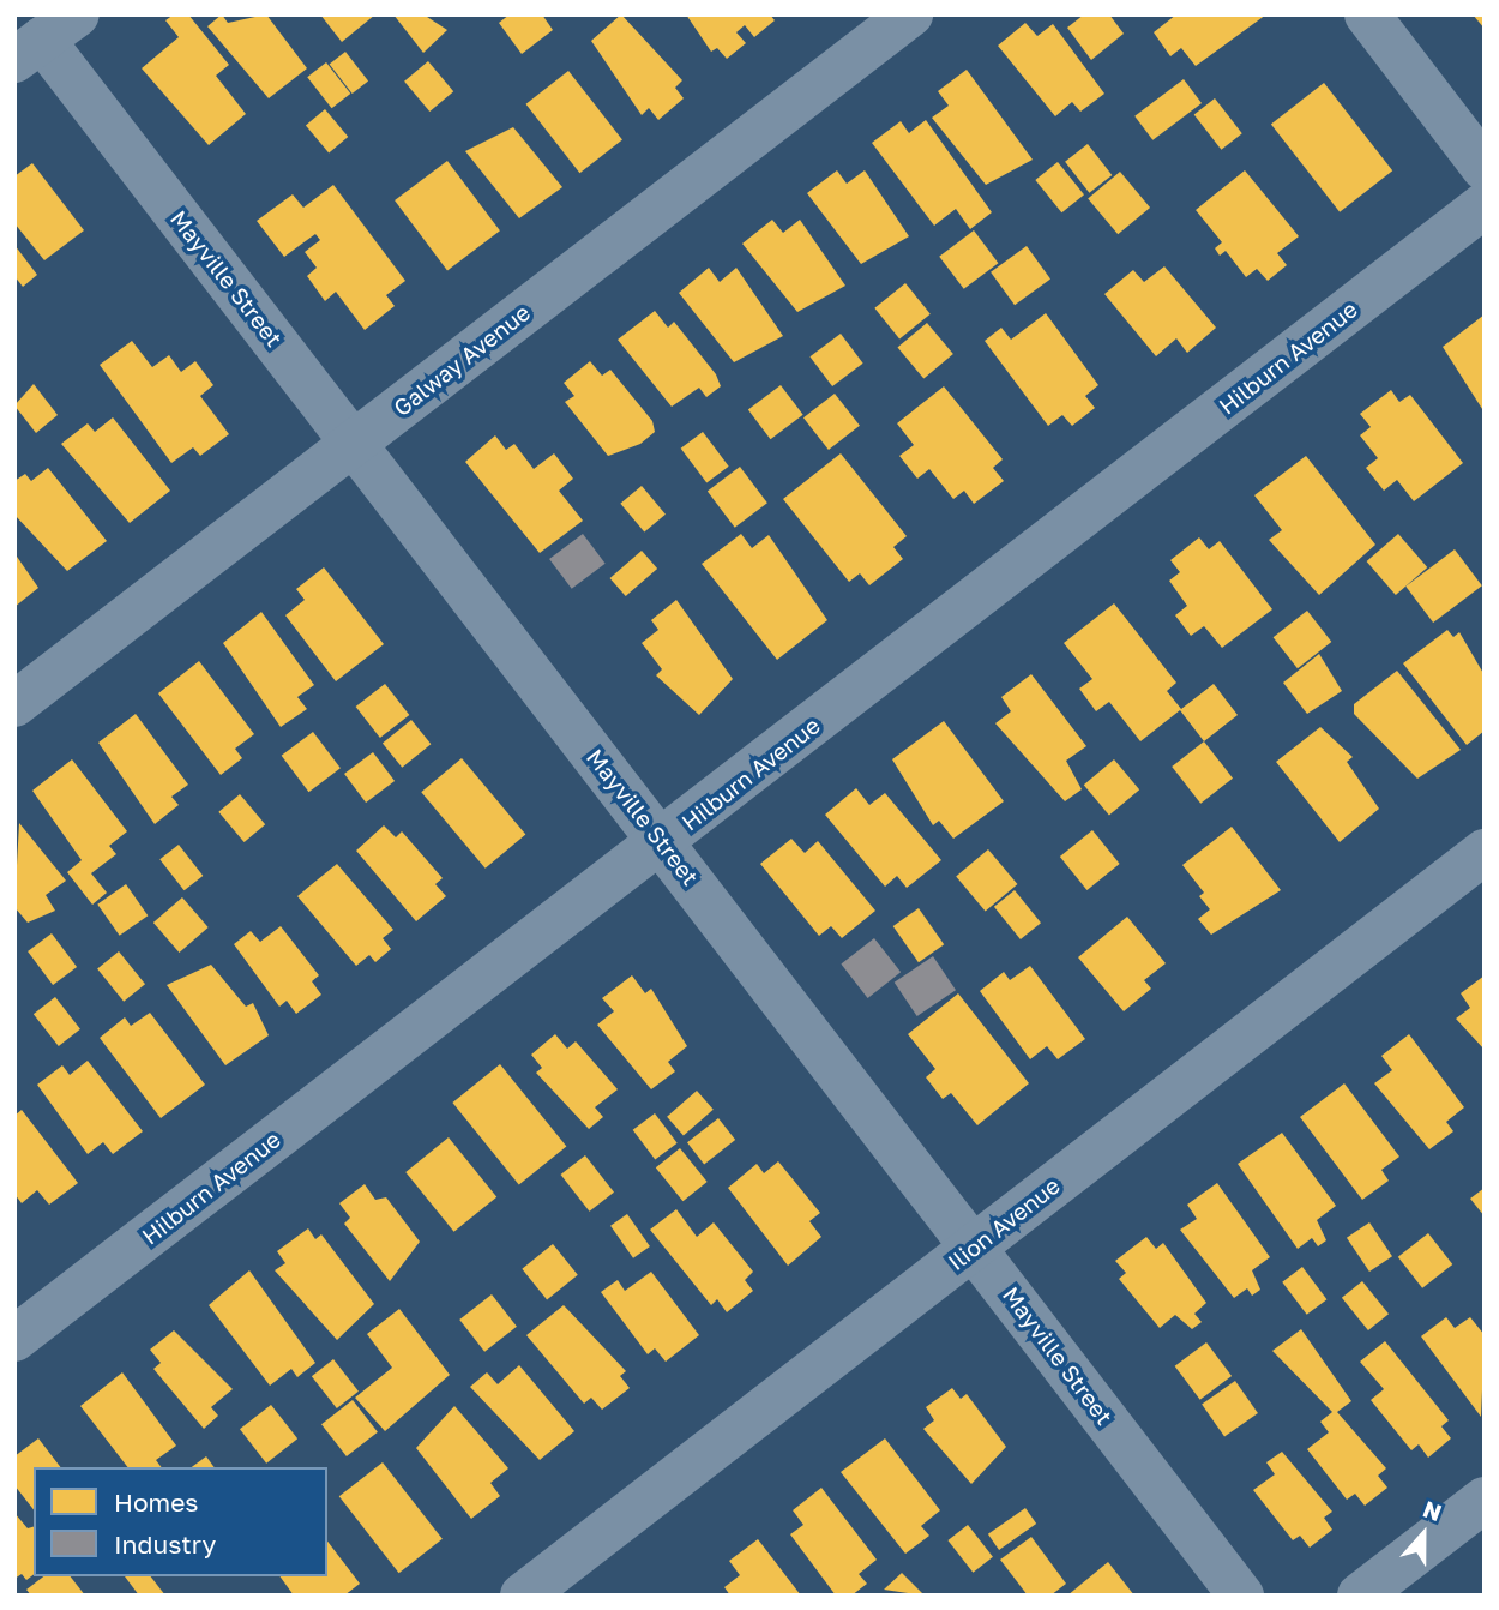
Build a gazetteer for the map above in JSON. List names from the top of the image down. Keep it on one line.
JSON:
{"streets":{"street":["Mayville Street","Hilburn Avenue","Galway Avenue","Ilion Avenue"]},"crossings":[["Mayville Street","Hilburn Avenue"],["Mayville Street","Galway Avenue"],["Mayville Street","Ilion Avenue"]],"legend":["Homes","Industry"],"north":"top"}
